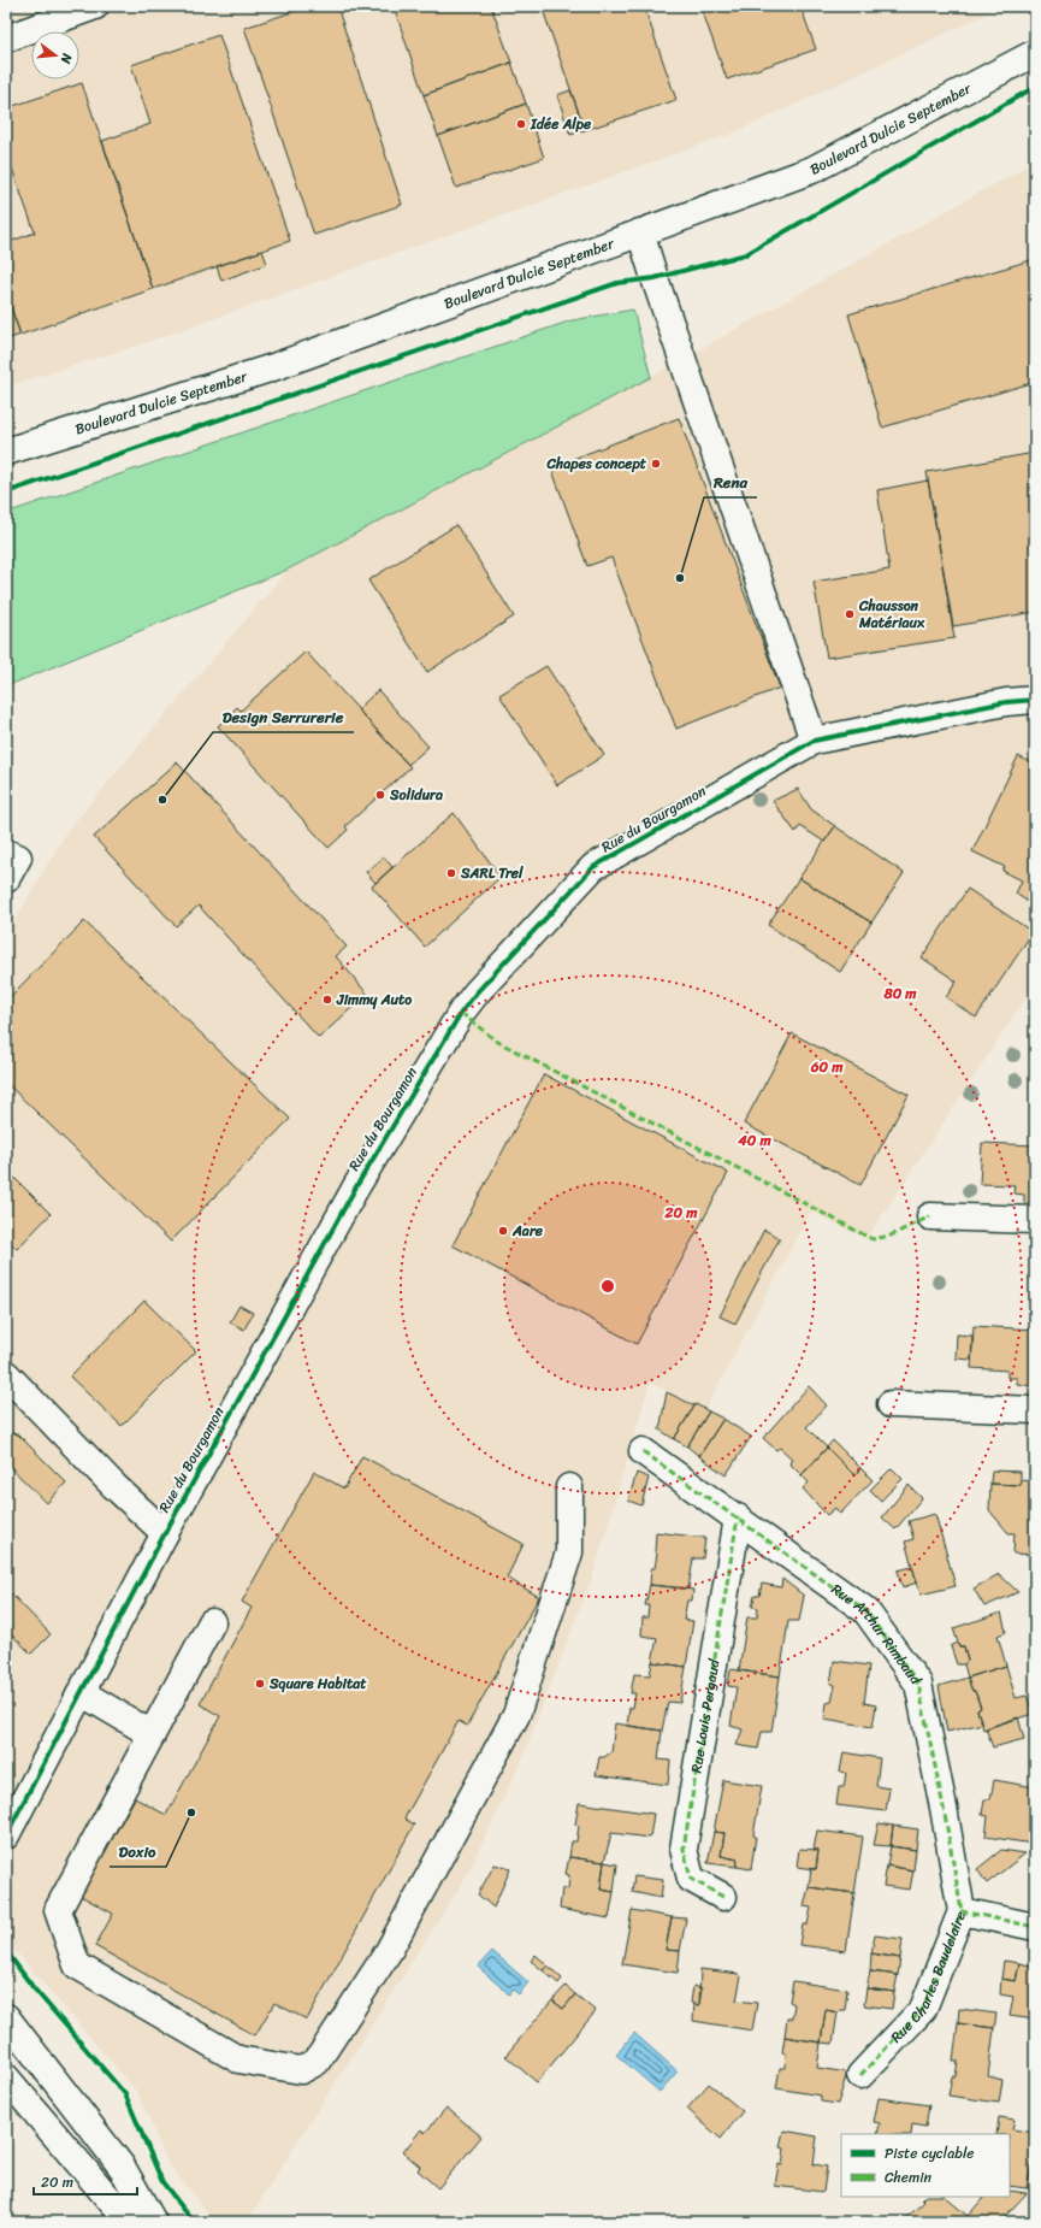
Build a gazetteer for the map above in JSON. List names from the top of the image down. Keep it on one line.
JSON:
{"streets":{"street":["Boulevard Dulcie September","Rue du Bourgamon","Rue Arthur Rimbaud","Rue Louis Pergaud","Rue Charles Baudelaire"]},"crossings":[["Rue Arthur Rimbaud","Rue Louis Pergaud"],["Rue Arthur Rimbaud","Rue Charles Baudelaire"]],"places":["Idée Alpe","Chapes concept","Rena","Chausson Matériaux","Solidura","Design Serrurerie","SARL Trel","Jimmy Auto","Aare","Square Habitat","Doxio"],"legend":["Piste cyclable","Chemin"],"scale_bar":"20 m","north":"right","rings":["80 m","60 m","40 m","20 m"]}
